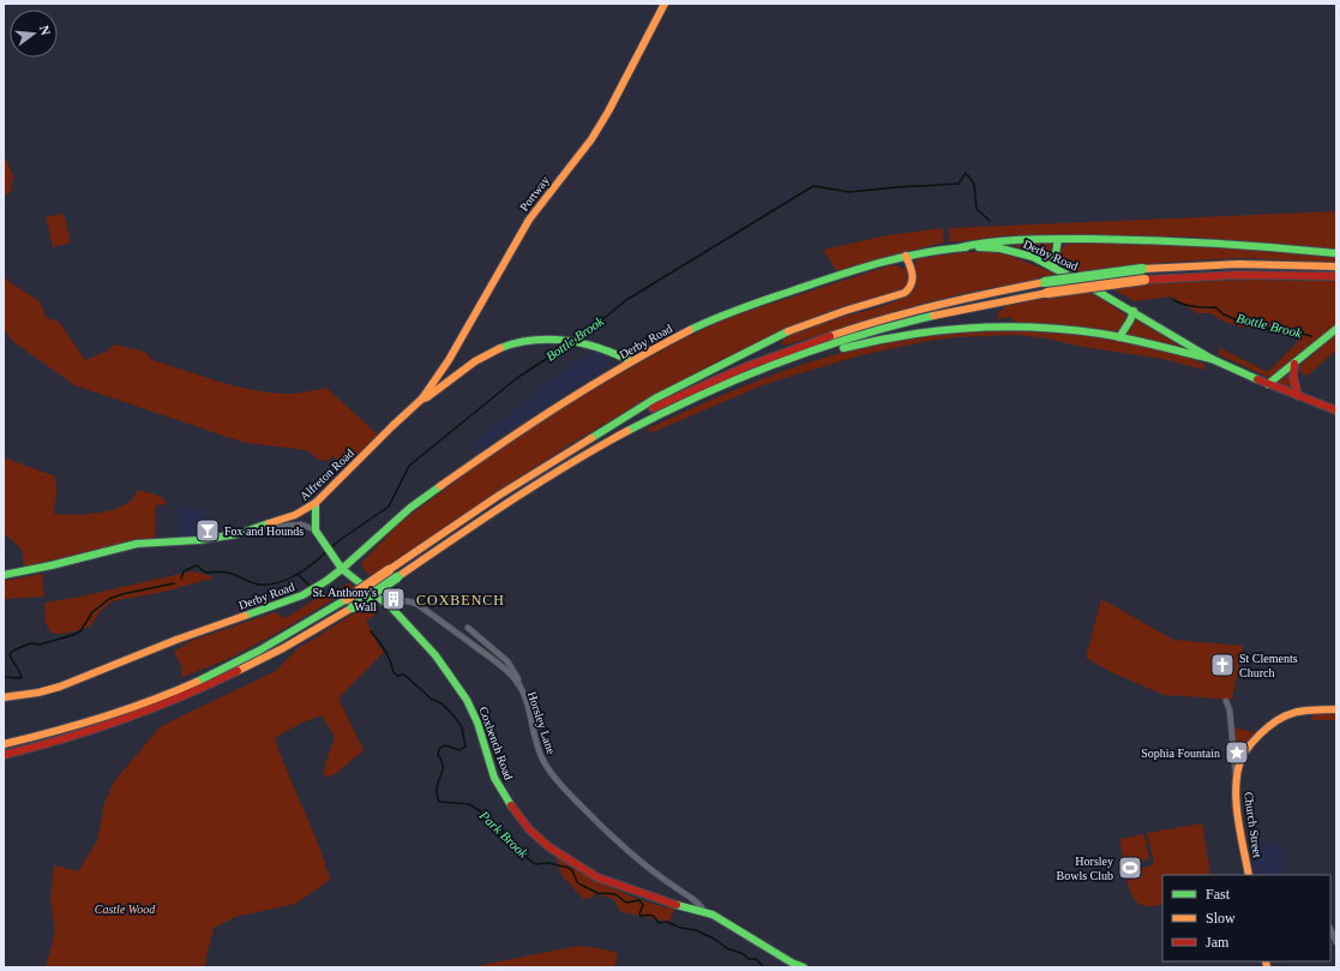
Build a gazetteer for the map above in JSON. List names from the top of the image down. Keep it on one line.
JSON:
{"streets":{"main road":["Portway","Derby Road","Alfreton Road","Coxbench Road","Church Street"],"street":["Horsley Lane"]},"crossings":[["Portway","Alfreton Road"],["Derby Road","Alfreton Road"],["Derby Road","Coxbench Road"],["Horsley Lane","Coxbench Road"]],"districts":["COXBENCH"],"water":["Bottle Brook","Park Brook"],"parks":["Castle Wood"],"places":{"bar":["Fox and Hounds"],"building":["St. Anthony's Wall"],"church":["St Clements Church"],"place":["Sophia Fountain"],"sports":["Horsley Bowls Club"]},"legend":["Fast","Slow","Jam"],"north":"right"}
